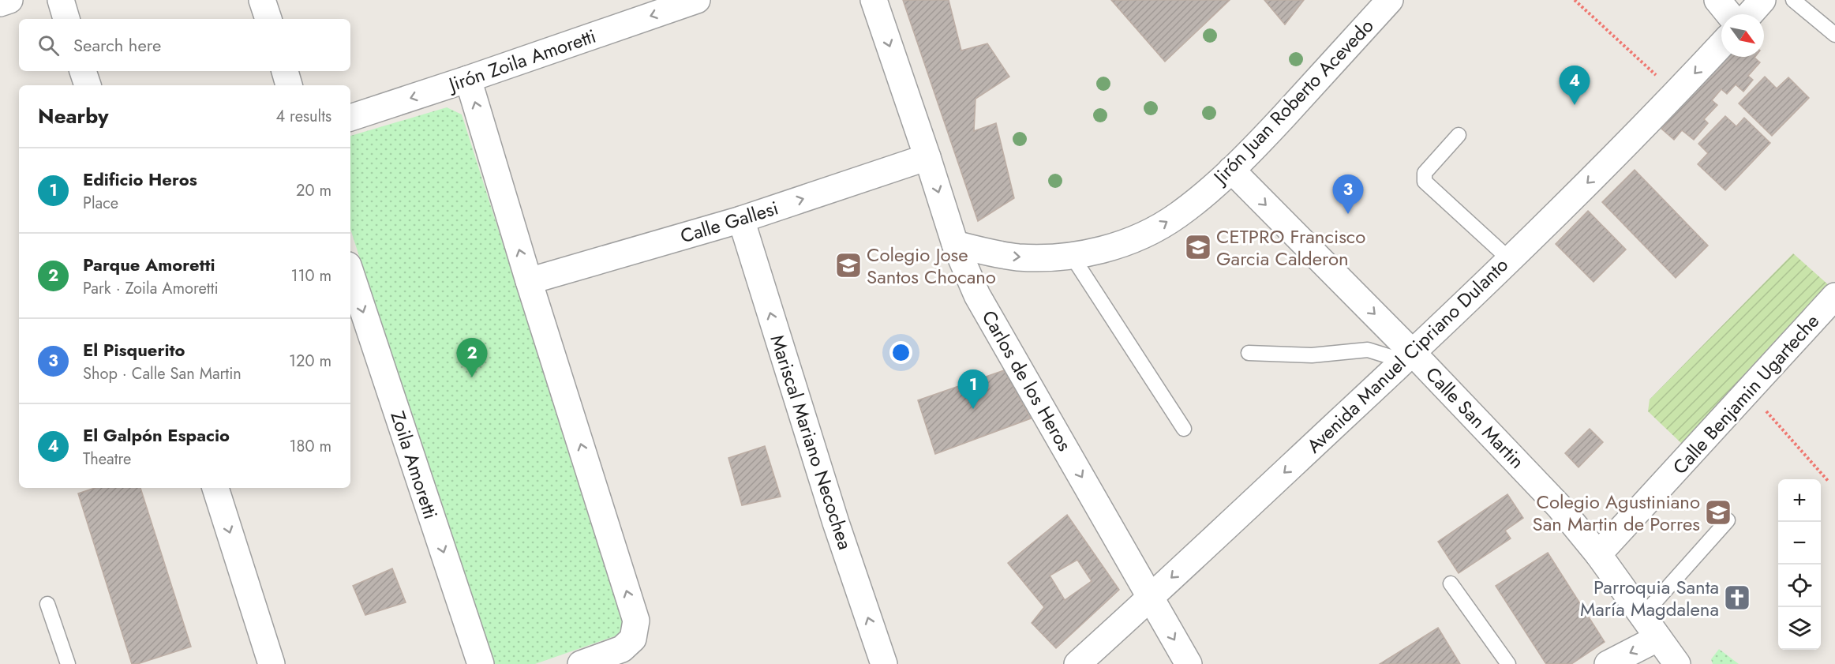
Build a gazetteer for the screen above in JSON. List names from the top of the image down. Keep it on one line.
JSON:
{"streets":{"street":["Jirón Zoila Amoretti","Jirón Juan Roberto Acevedo","Calle Gallesi","Avenida Manuel Cipriano Dulanto","Carlos de los Heros","Calle Benjamin Ugarteche","Calle San Martin","Mariscal Mariano Necochea","Zoila Amoretti"]},"crossings":[["Jirón Juan Roberto Acevedo","Carlos de los Heros"],["Jirón Juan Roberto Acevedo","Calle San Martin"],["Calle Gallesi","Carlos de los Heros"],["Calle Gallesi","Mariscal Mariano Necochea"],["Avenida Manuel Cipriano Dulanto","Carlos de los Heros"],["Avenida Manuel Cipriano Dulanto","Calle San Martin"],["Calle Benjamin Ugarteche","Calle San Martin"]],"one_way":["Jirón Zoila Amoretti","Jirón Juan Roberto Acevedo","Calle Gallesi","Avenida Manuel Cipriano Dulanto","Carlos de los Heros","Calle San Martin","Mariscal Mariano Necochea"],"places":{"school or university":["CETPRO Francisco Garcia Calderon","Colegio Jose Santos Chocano","Colegio Agustiniano San Martin de Porres"],"church":["Parroquia Santa María Magdalena"]},"north":"bottom right","page":{"search":"Search here","pins":["4","3","2","1"],"heading":["Nearby","4 results"],"list":[{"mark":"1","name":"Edificio Heros","note":"Place","value":"20 m"},{"mark":"2","name":"Parque Amoretti","note":"Park · Zoila Amoretti","value":"110 m"},{"mark":"3","name":"El Pisquerito","note":"Shop · Calle San Martin","value":"120 m"},{"mark":"4","name":"El Galpón Espacio","note":"Theatre","value":"180 m"}],"map_buttons":["+","−"]}}
